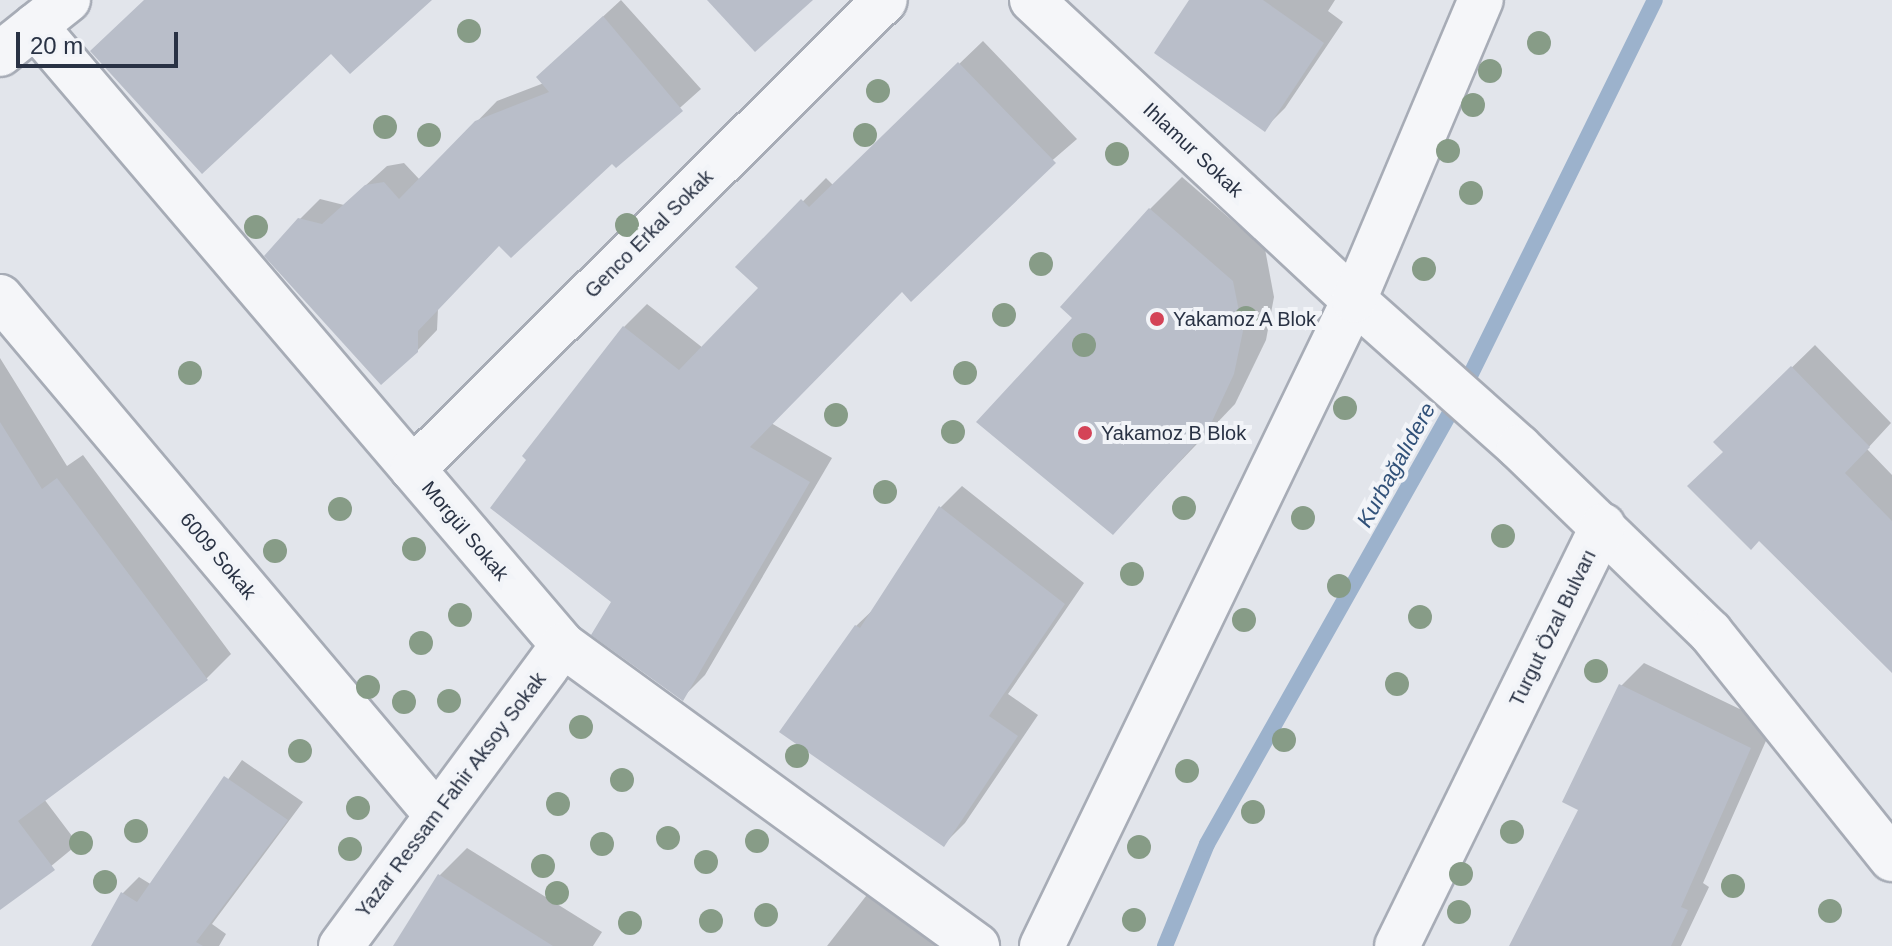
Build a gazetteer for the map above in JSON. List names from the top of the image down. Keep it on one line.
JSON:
{"streets":{"street":["Ihlamur Sokak","Genco Erkal Sokak","Morgül Sokak","6009 Sokak","Turgut Özal Bulvarı","Yazar Ressam Fahir Aksoy Sokak"]},"crossings":[["Ihlamur Sokak","Turgut Özal Bulvarı"],["Genco Erkal Sokak","Morgül Sokak"],["Morgül Sokak","Yazar Ressam Fahir Aksoy Sokak"],["6009 Sokak","Yazar Ressam Fahir Aksoy Sokak"]],"water":["Kurbağalıdere"],"places":["Yakamoz A Blok","Yakamoz B Blok"],"scale_bar":"20 m"}
